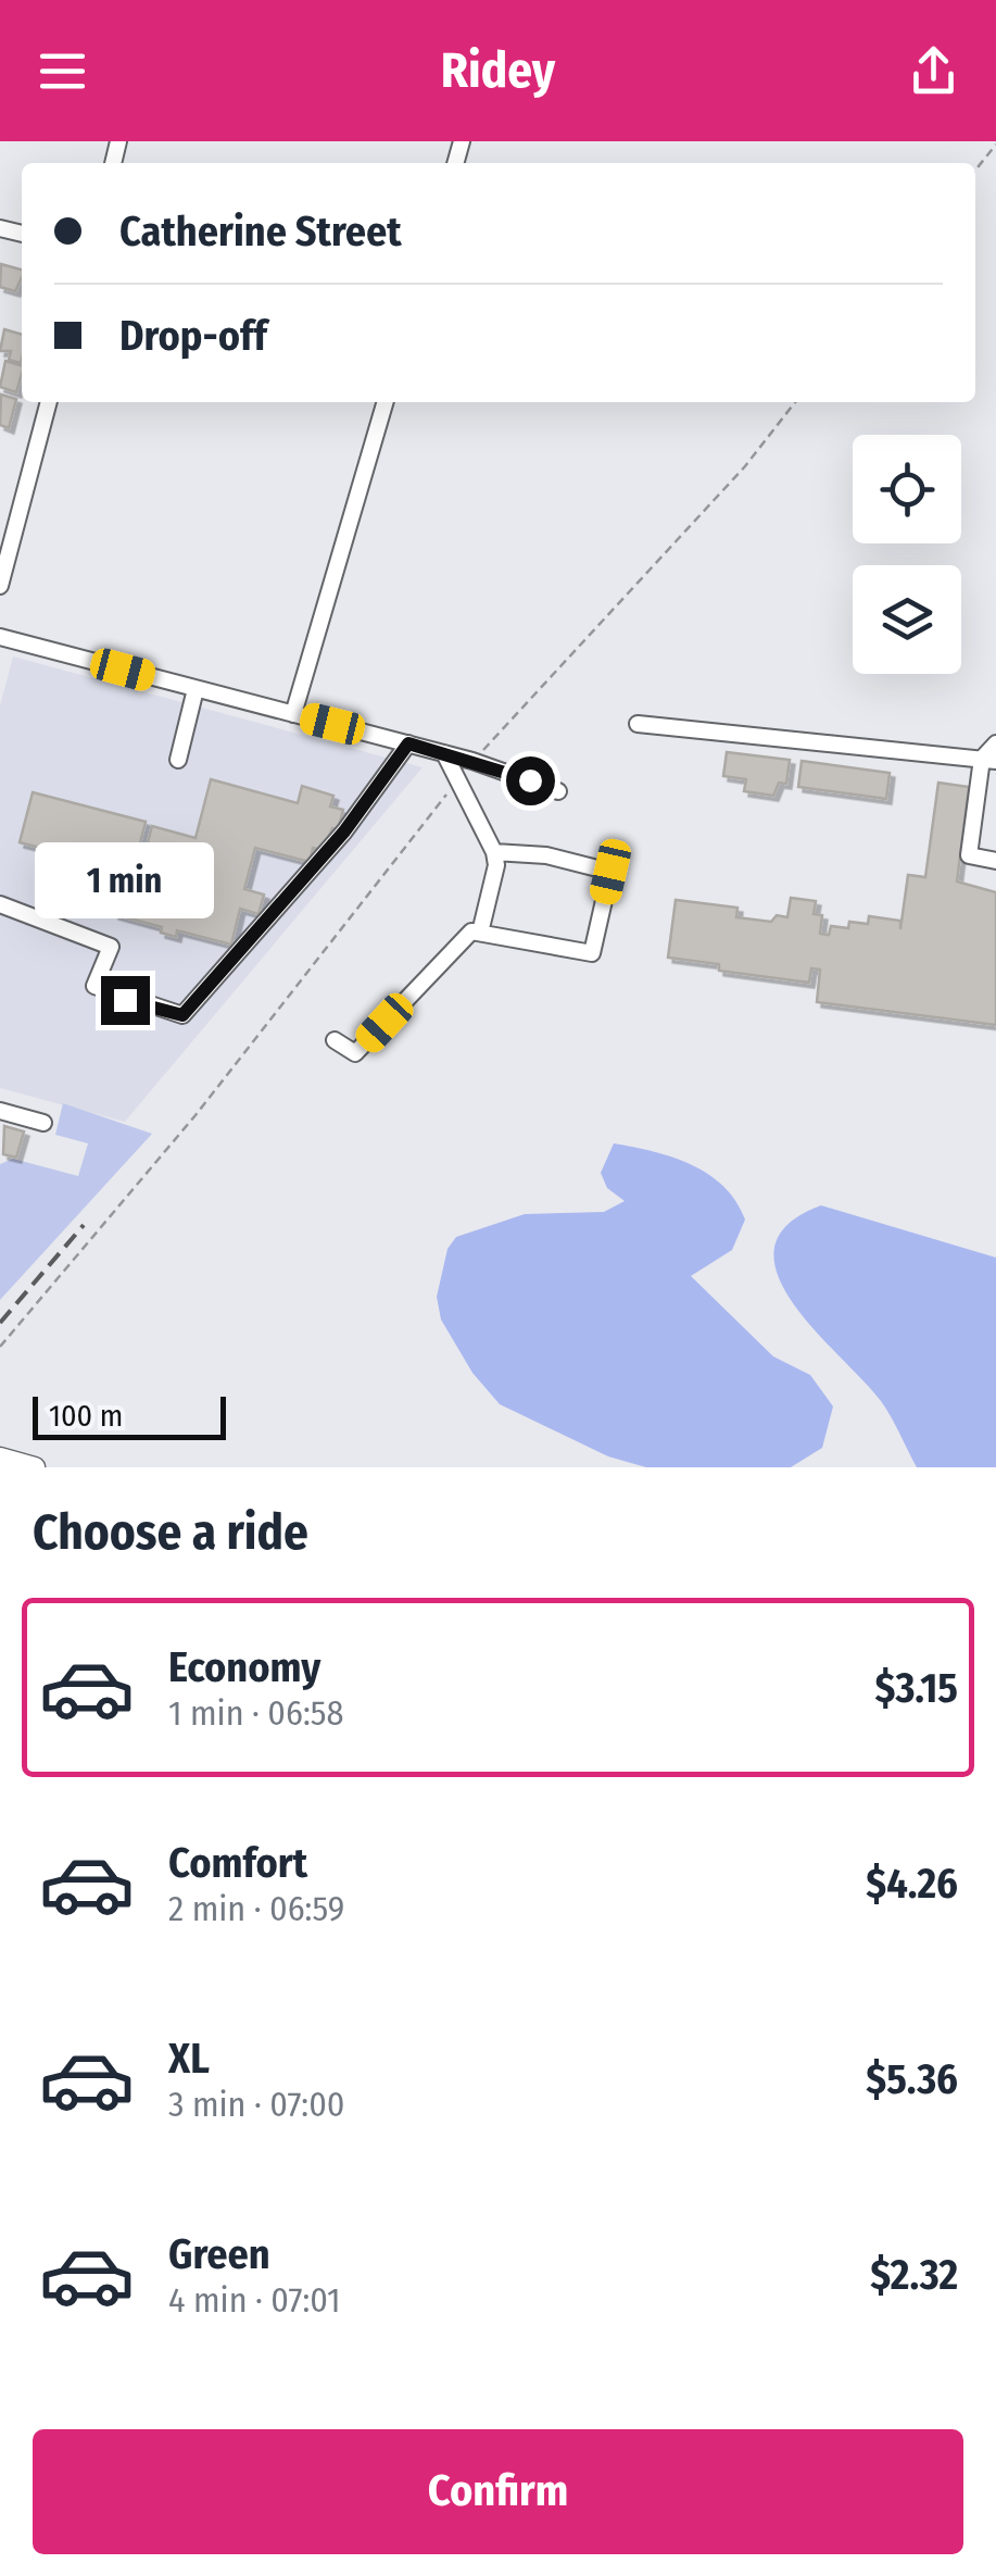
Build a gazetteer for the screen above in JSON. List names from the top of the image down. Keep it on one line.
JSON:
{"scale_bar":"100 m","page":{"header":"Ridey","banner":["Catherine Street","Drop-off"],"bubble":"1 min","scale":"100 m","heading":"Choose a ride","list":[{"name":"Economy","note":"1 min · 06:58","value":"$3.15"},{"name":"Comfort","note":"2 min · 06:59","value":"$4.26"},{"name":"XL","note":"3 min · 07:00","value":"$5.36"},{"name":"Green","note":"4 min · 07:01","value":"$2.32"}],"buttons":"Confirm"}}
